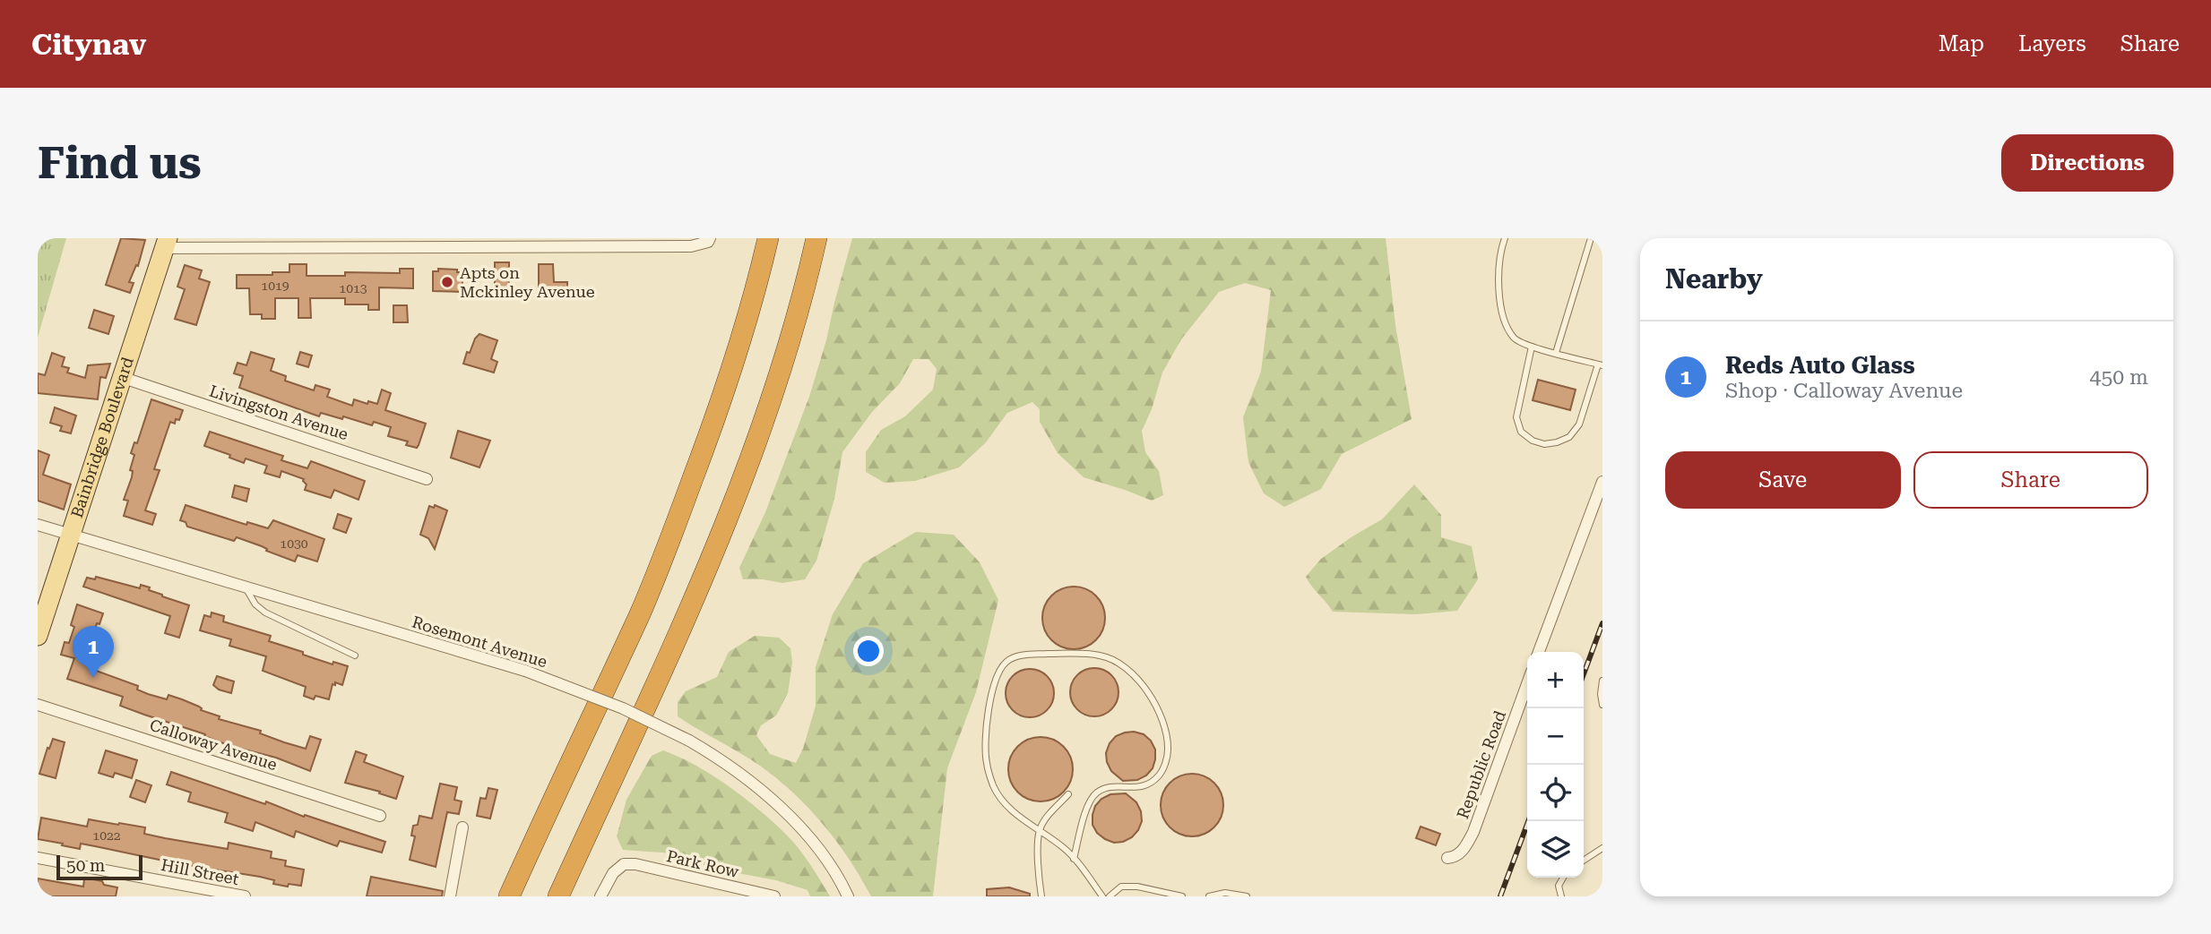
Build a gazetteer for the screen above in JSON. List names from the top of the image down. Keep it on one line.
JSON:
{"streets":{"main road":["Bainbridge Boulevard"],"street":["Livingston Avenue","Rosemont Avenue","Calloway Avenue","Republic Road","Park Row","Hill Street"]},"crossings":[["Livingston Avenue","Bainbridge Boulevard"],["Bainbridge Boulevard","Rosemont Avenue"]],"places":["Apts on Mckinley Avenue"],"house_numbers":["1019","1013","1030","1022"],"scale_bar":"50 m","page":{"header":"Citynav","nav":["Map","Layers","Share"],"buttons":["Directions",["Save","Share"]],"title":"Find us","heading":"Nearby","list":[{"mark":"1","name":"Reds Auto Glass","note":"Shop · Calloway Avenue","value":"450 m"}],"pins":"1","map_buttons":["+","−"],"scale":"50 m"}}
